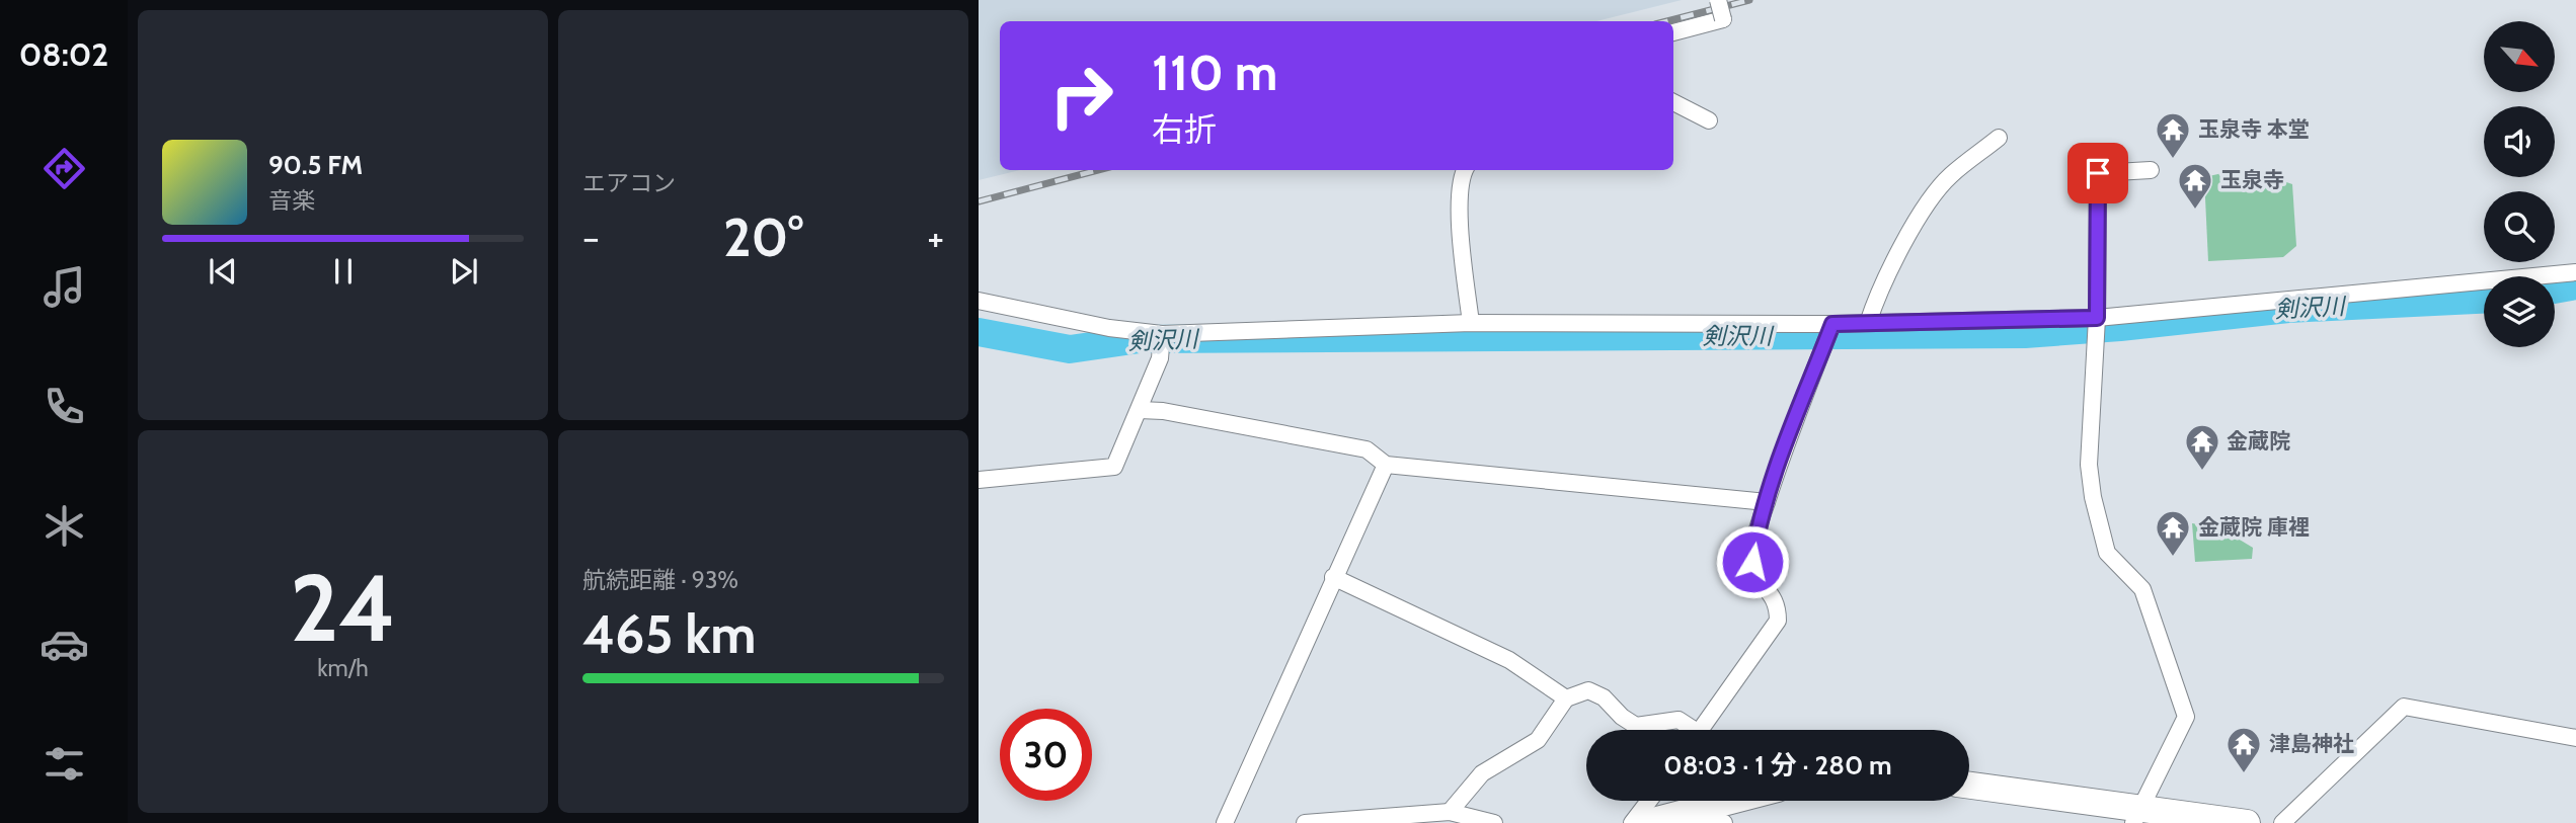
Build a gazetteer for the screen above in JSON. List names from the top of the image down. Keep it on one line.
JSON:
{"water":["剣沢川"],"places":{"temple":["玉泉寺 本堂","玉泉寺","金蔵院","金蔵院 庫裡","津島神社"]},"north":"bottom right","page":{"tabs":"08:02","tile":["エアコン",["24","km/h"],["航続距離 · 93%","465 km"]],"turn":["110 m","右折"],"song":["90.5 FM","音楽"],"heat":["−","20°","+"],"limit":"30","trip":"08:03 · 1 分 · 280 m"}}
